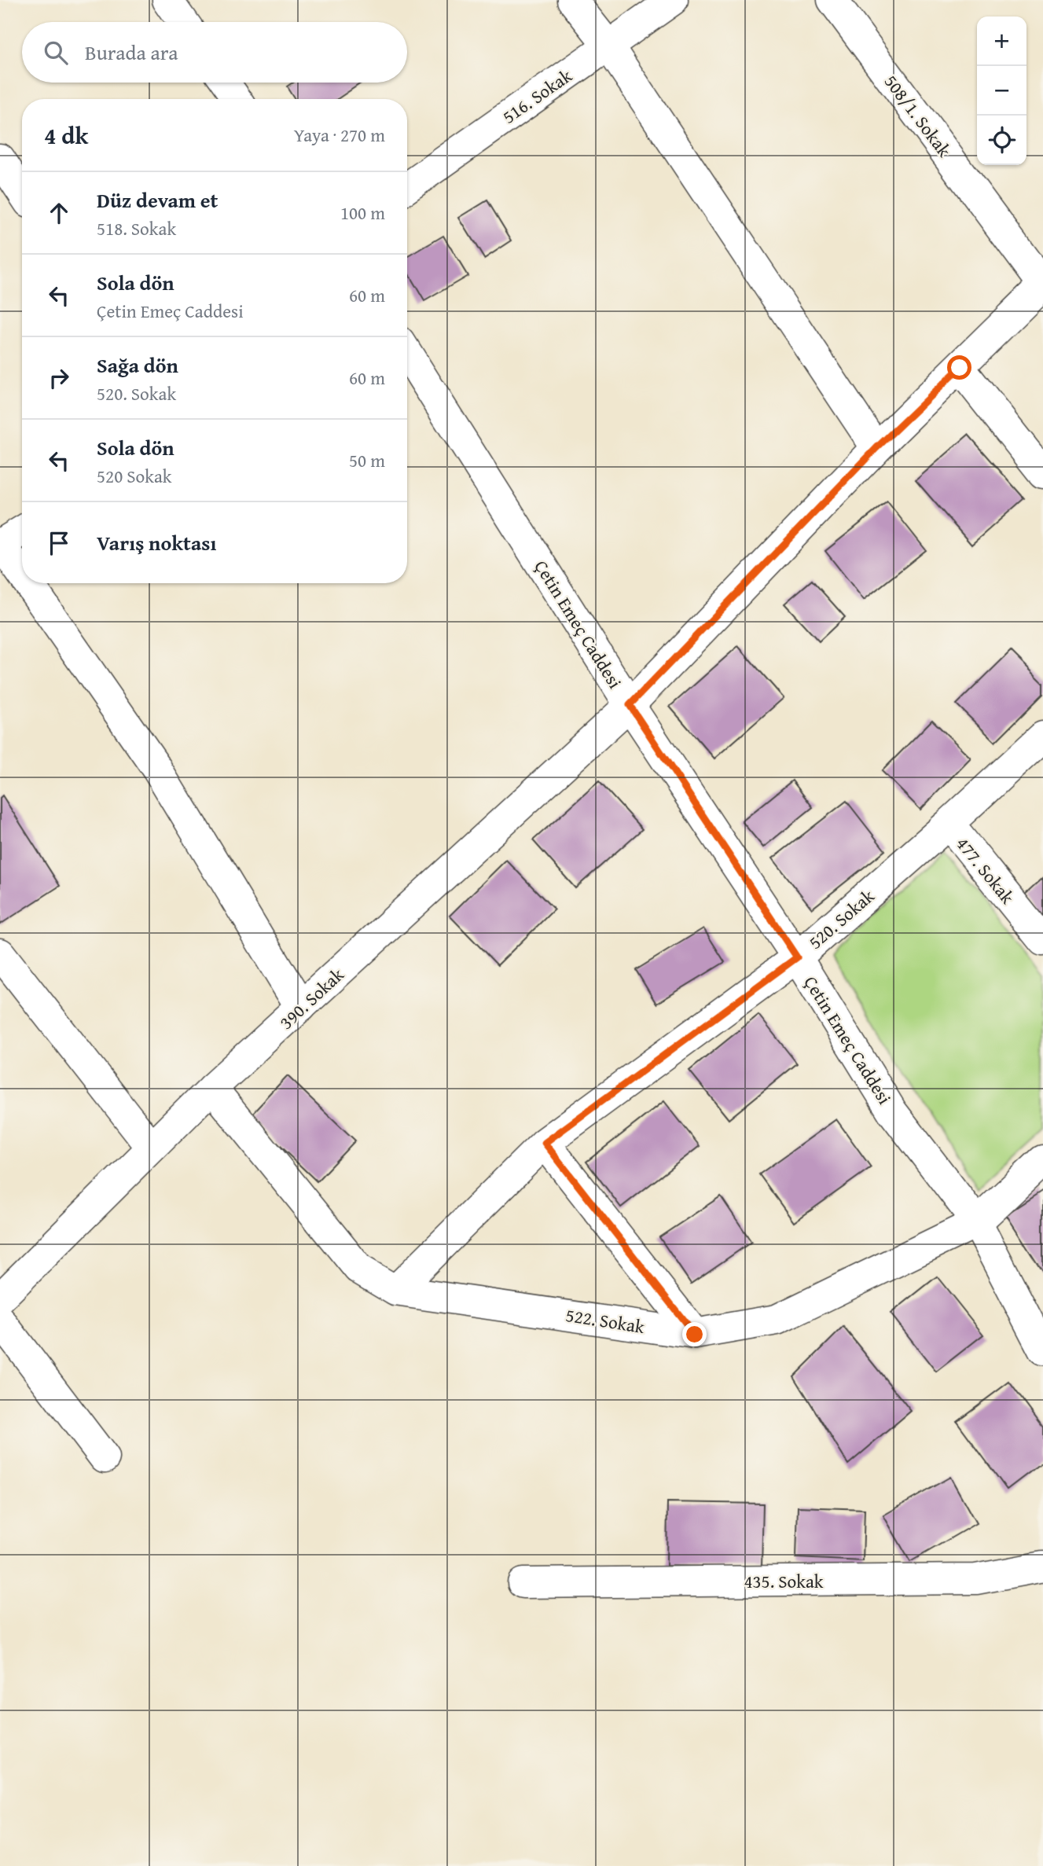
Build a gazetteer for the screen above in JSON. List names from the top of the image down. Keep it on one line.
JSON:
{"streets":{"street":["516. Sokak","508/1. Sokak","Çetin Emeç Caddesi","477. Sokak","520. Sokak","390. Sokak","522. Sokak","435. Sokak"]},"crossings":[["508/1. Sokak","390. Sokak"],["Çetin Emeç Caddesi","520. Sokak"],["Çetin Emeç Caddesi","390. Sokak"],["Çetin Emeç Caddesi","522. Sokak"],["477. Sokak","520. Sokak"],["520. Sokak","522. Sokak"],["390. Sokak","522. Sokak"]],"page":{"map_buttons":["+","−"],"search":"Burada ara","heading":["4 dk","Yaya · 270 m"],"list":[["Düz devam et","518. Sokak","100 m"],["Sola dön","Çetin Emeç Caddesi","60 m"],["Sağa dön","520. Sokak","60 m"],["Sola dön","520 Sokak","50 m"],"Varış noktası"]}}
